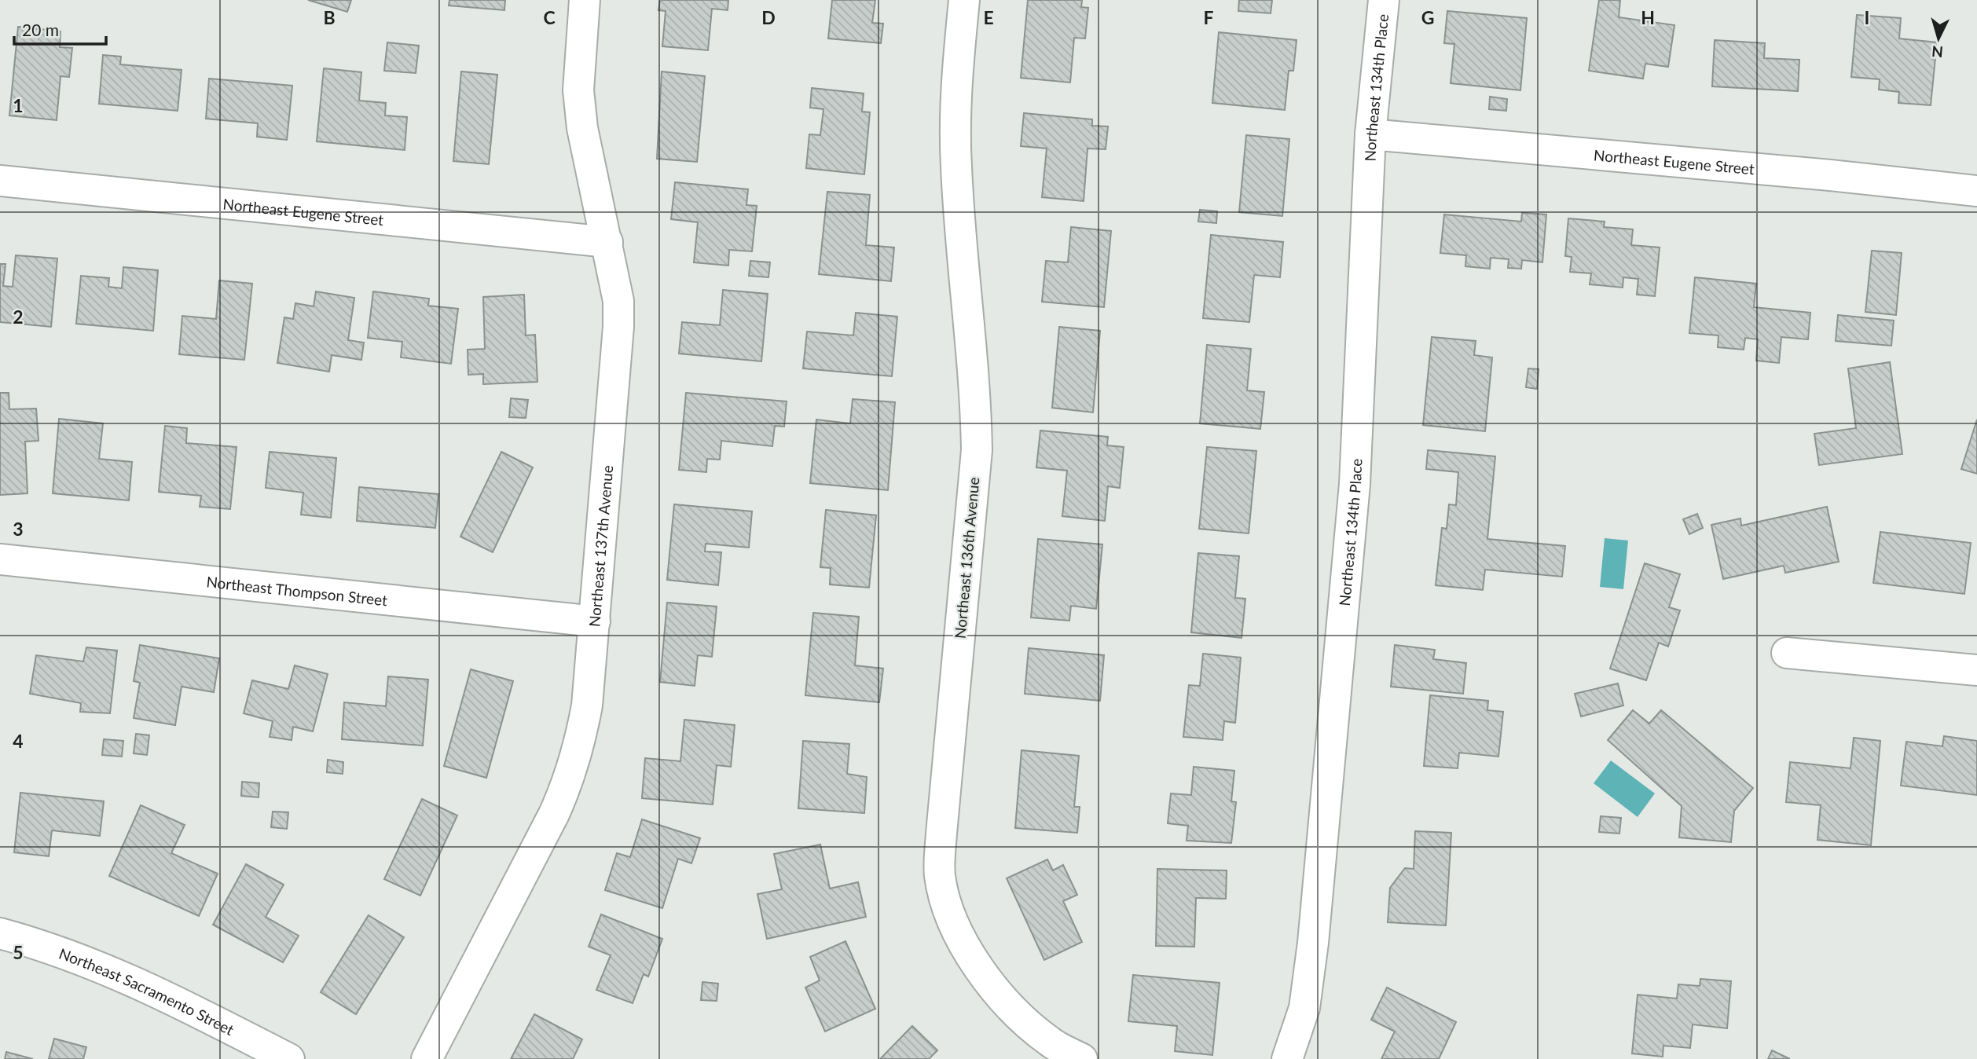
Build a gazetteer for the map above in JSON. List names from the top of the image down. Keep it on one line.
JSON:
{"streets":{"street":["Northeast 134th Place","Northeast Eugene Street","Northeast 137th Avenue","Northeast 136th Avenue","Northeast Thompson Street","Northeast Sacramento Street"]},"crossings":[["Northeast 134th Place","Northeast Eugene Street"],["Northeast Eugene Street","Northeast 137th Avenue"],["Northeast 137th Avenue","Northeast Thompson Street"]],"scale_bar":"20 m","north":"bottom","grid":{"columns":["B","C","D","E","F","G","H","I"],"rows":["1","2","3","4","5"]}}
